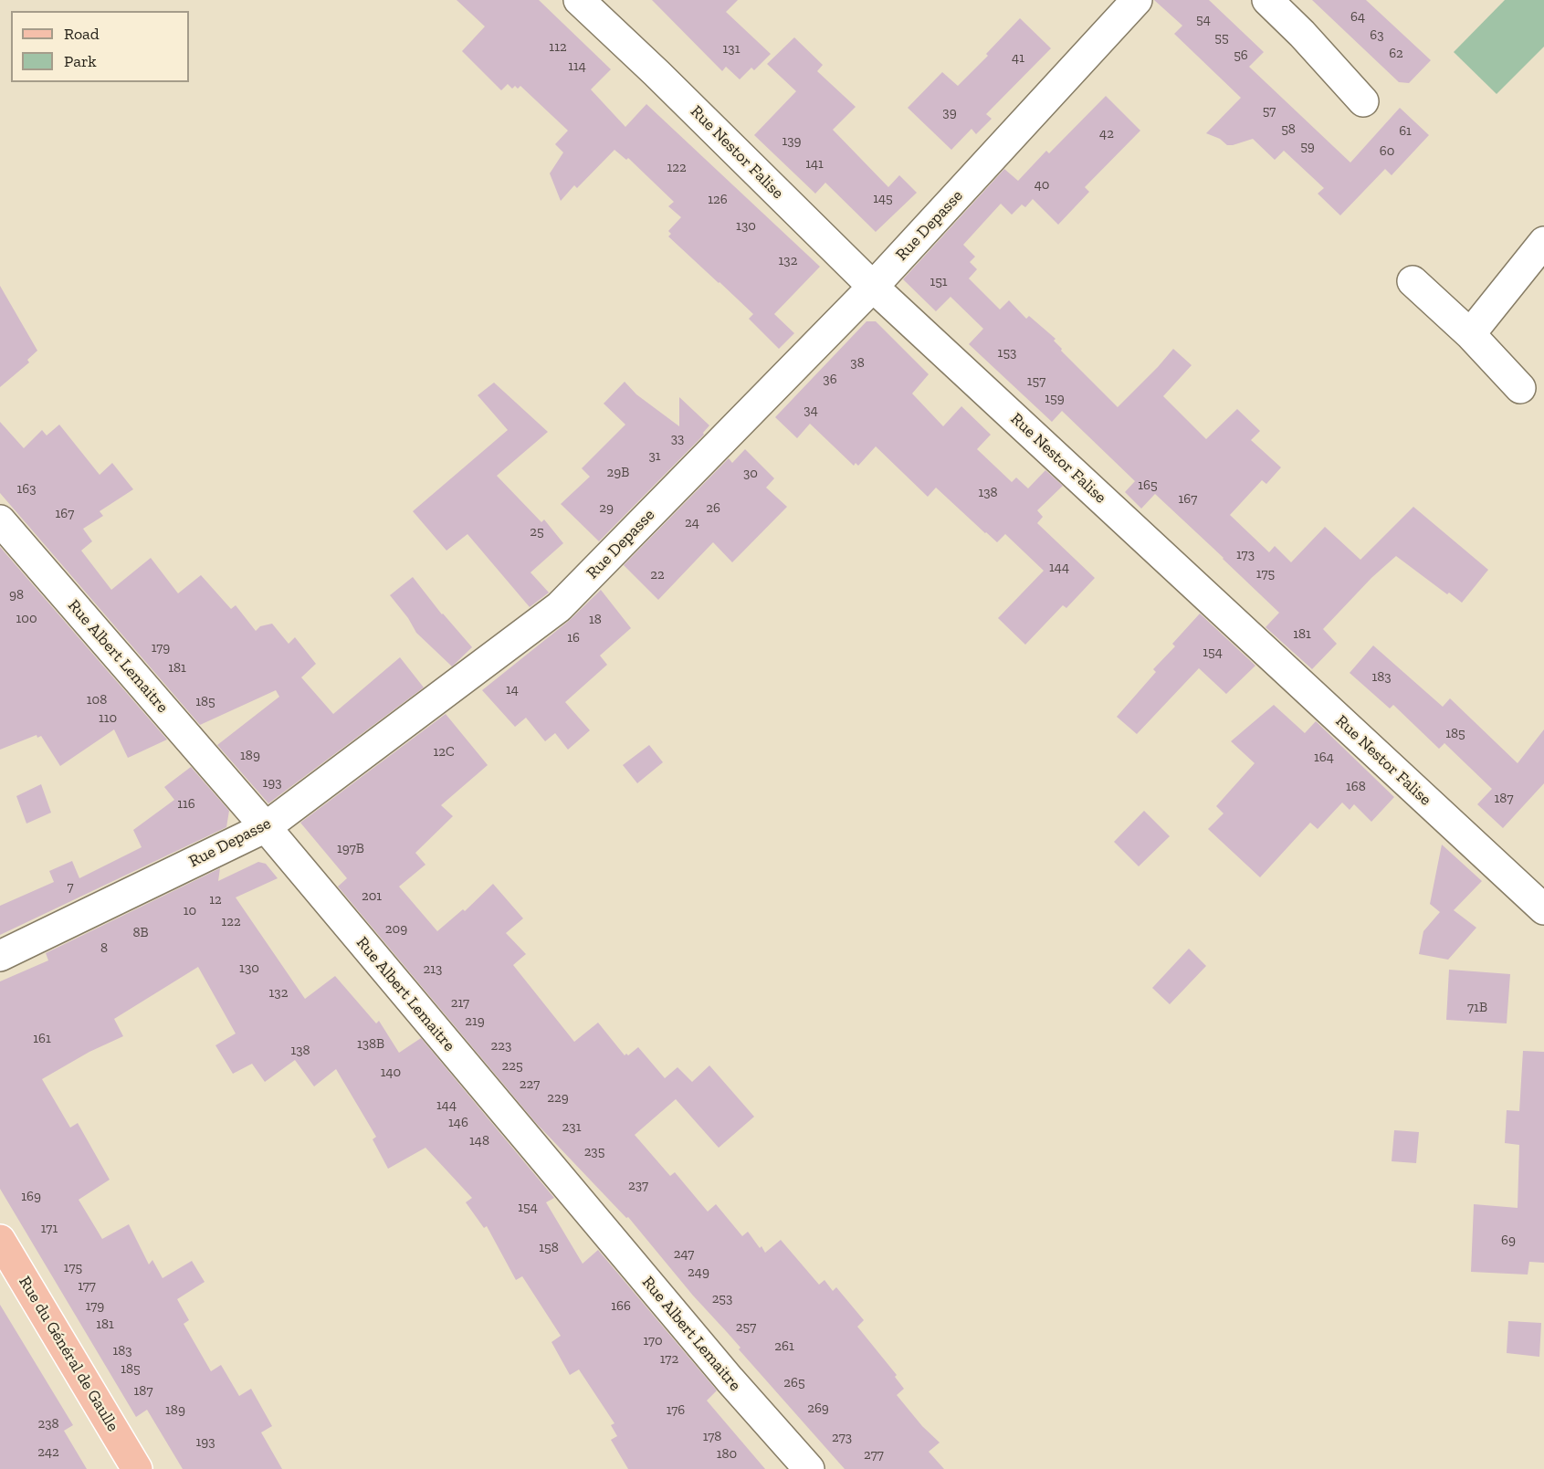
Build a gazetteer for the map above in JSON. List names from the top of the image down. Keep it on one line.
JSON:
{"streets":{"main road":["Rue du Général de Gaulle"],"street":["Rue Nestor Falise","Rue Depasse","Rue Albert Lemaitre"]},"crossings":[["Rue Nestor Falise","Rue Depasse"],["Rue Depasse","Rue Albert Lemaitre"]],"house_numbers":["64","54","63","55","112","131","62","56","41","114","57","39","58","61","42","139","59","60","141","122","40","145","126","130","132","151","153","38","36","157","159","34","33","31","29B","30","165","163","138","167","29","26","167","24","25","173","144","175","22","98","100","18","181","16","179","154","181","183","14","108","185","110","185","12C","189","164","193","168","187","116","197B","7","201","12","10","122","209","8B","8","130","213","132","217","71B","219","161","138B","223","138","225","140","227","229","144","146","231","148","235","237","169","154","171","69","158","247","175","249","177","253","179","166","181","257","170","261","183","172","185","265","187","269","189","176","238","178","273","193","242","180","277"],"legend":["Road","Park"]}
